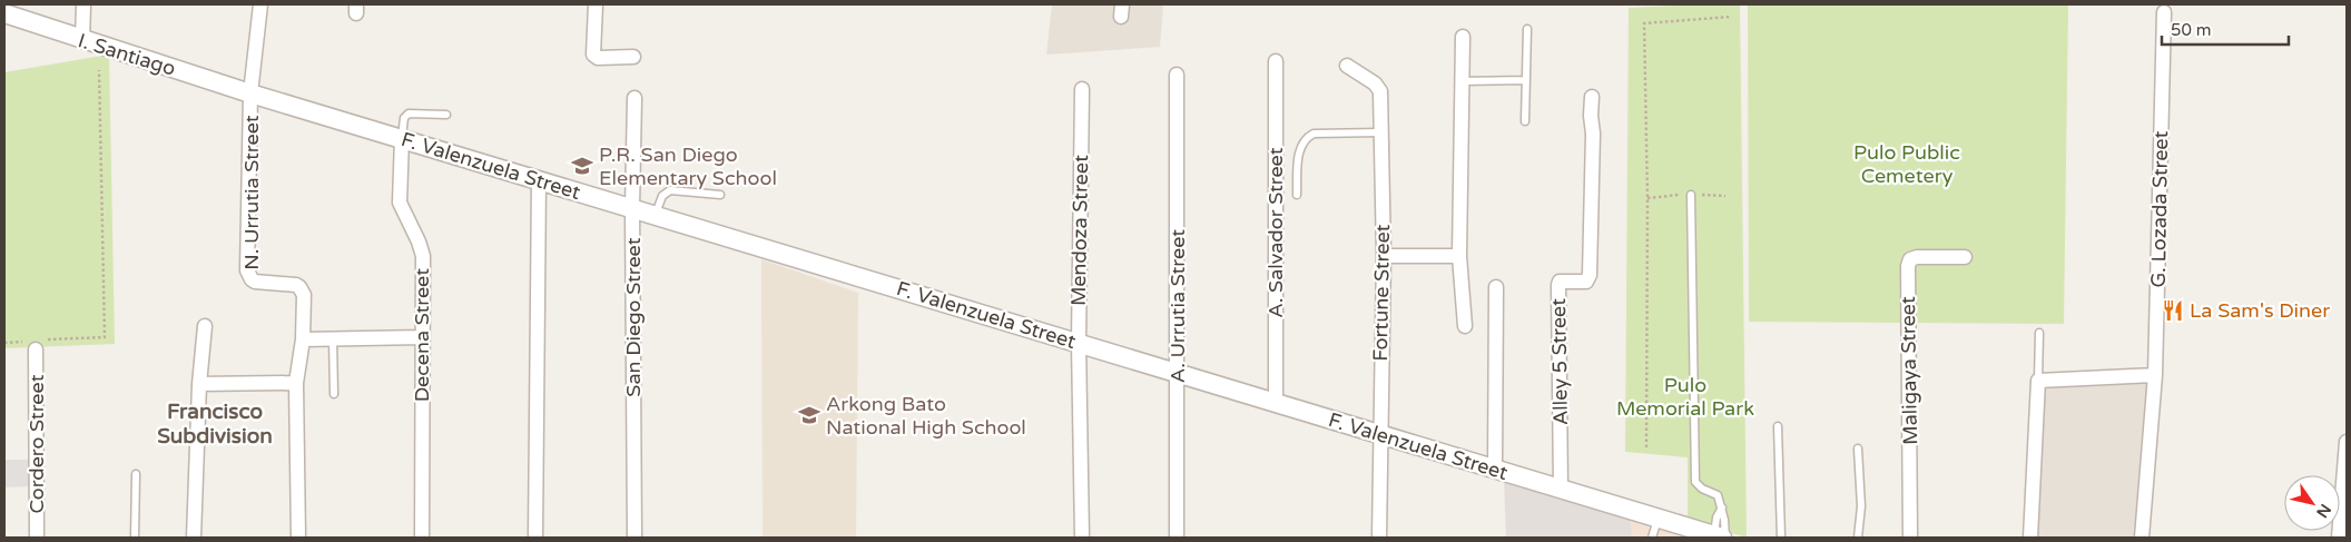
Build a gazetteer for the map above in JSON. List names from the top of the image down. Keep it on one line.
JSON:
{"streets":{"street":["I. Santiago","F. Valenzuela Street","N. Urrutia Street","G. Lozada Street","Mendoza Street","A. Salvador Street","Fortune Street","A. Urrutia Street","San Diego Street","Decena Street","Alley 5 Street","Maligaya Street","Cordero Street"]},"crossings":[["I. Santiago","F. Valenzuela Street"],["I. Santiago","N. Urrutia Street"],["F. Valenzuela Street","N. Urrutia Street"],["F. Valenzuela Street","Mendoza Street"],["F. Valenzuela Street","A. Salvador Street"],["F. Valenzuela Street","Fortune Street"],["F. Valenzuela Street","A. Urrutia Street"],["F. Valenzuela Street","San Diego Street"],["F. Valenzuela Street","Decena Street"],["F. Valenzuela Street","Alley 5 Street"]],"districts":["Francisco Subdivision"],"parks":["Pulo Public Cemetery","Pulo Memorial Park"],"places":{"school or university":["P.R. San Diego Elementary School","Arkong Bato National High School"],"restaurant":["La Sam's Diner"]},"scale_bar":"50 m","north":"bottom right"}
